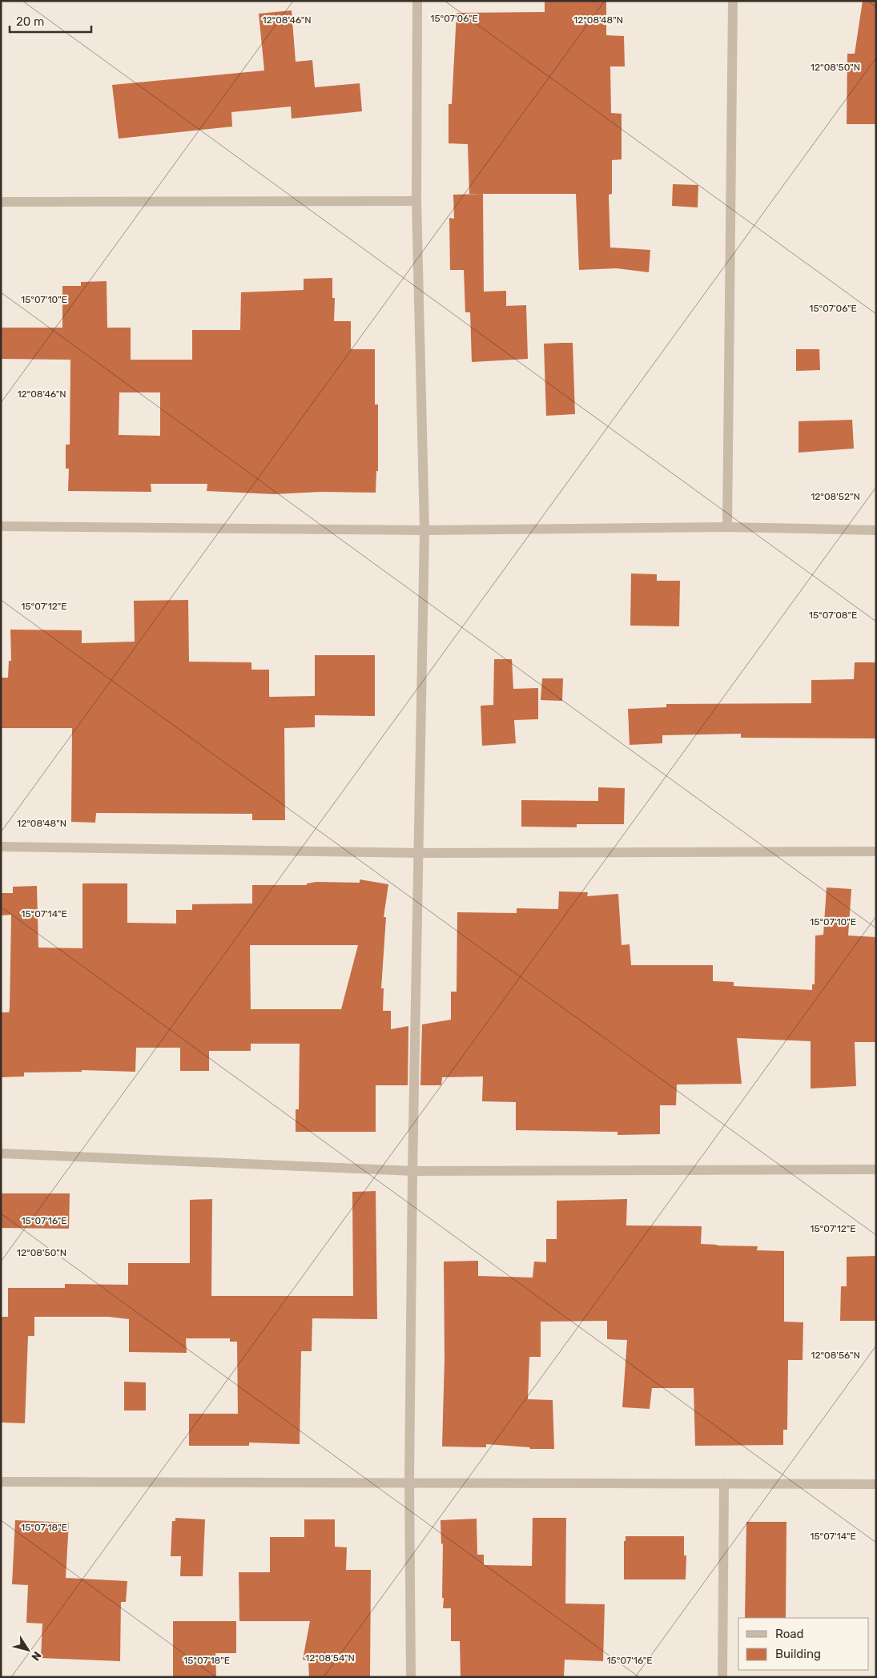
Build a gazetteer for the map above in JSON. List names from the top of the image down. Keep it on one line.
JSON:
{"legend":["Road","Building"],"scale_bar":"20 m","north":"bottom right","coordinates":["15°07'06\"E","12°08'46\"N","12°08'48\"N","12°08'50\"N","15°07'10\"E","12°08'52\"N","15°07'12\"E","15°07'08\"E","15°07'14\"E","15°07'16\"E","12°08'56\"N","15°07'18\"E","12°08'54\"N"]}
